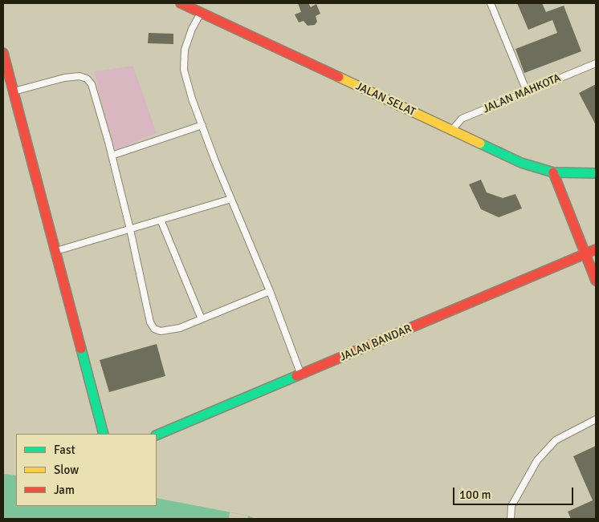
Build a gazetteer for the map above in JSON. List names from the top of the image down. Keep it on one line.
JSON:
{"streets":{"street":["JALAN MAHKOTA","JALAN SELAT","JALAN BANDAR"]},"crossings":[["JALAN MAHKOTA","JALAN SELAT"]],"legend":["Fast","Slow","Jam"],"scale_bar":"100 m"}
